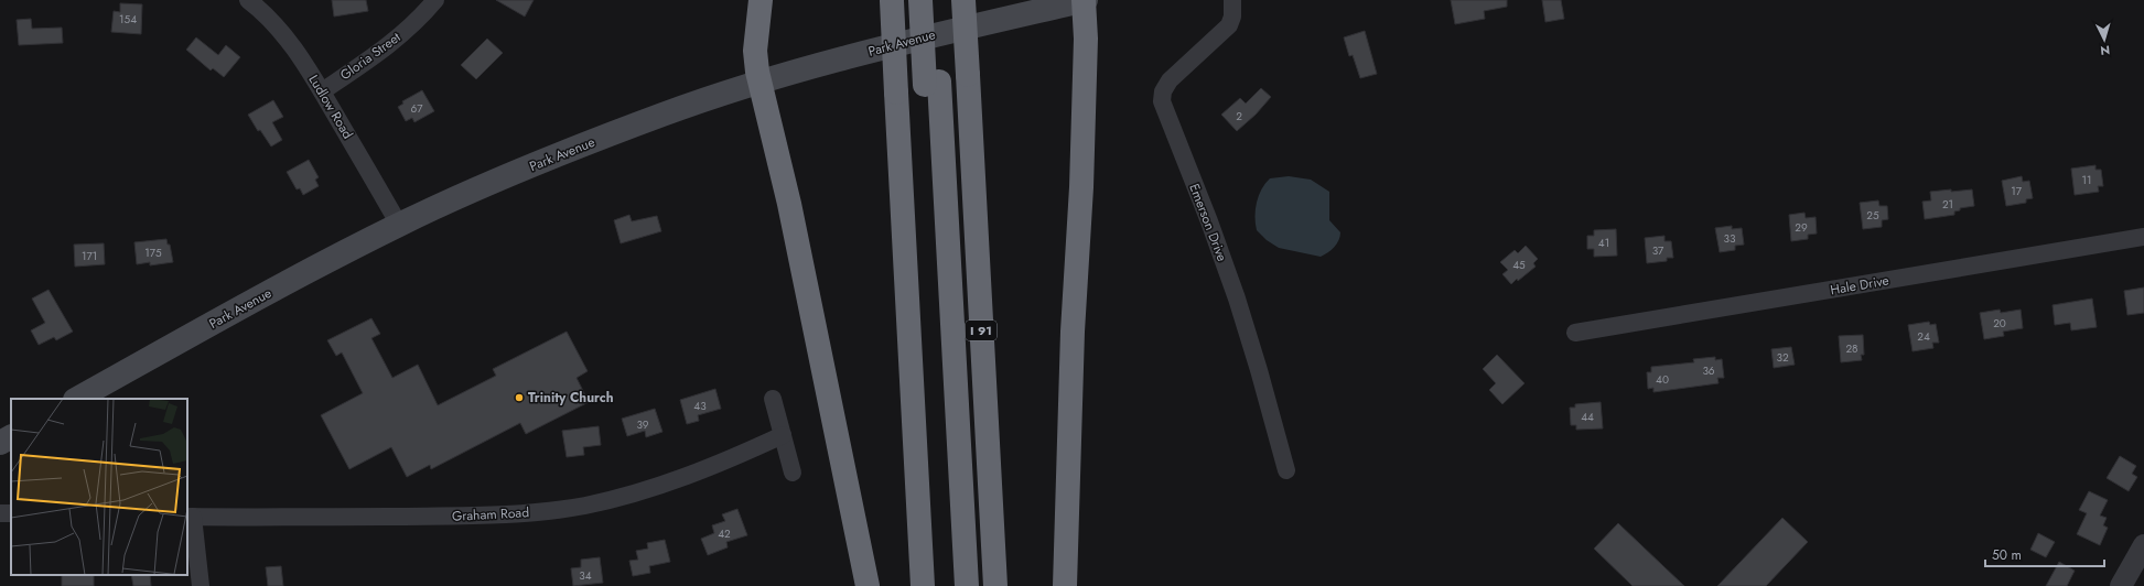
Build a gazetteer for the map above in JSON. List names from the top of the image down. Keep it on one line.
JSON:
{"streets":{"highway":["I 91"],"main road":["Park Avenue"],"street":["Gloria Street","Ludlow Road","Emerson Drive","Hale Drive","Graham Road"]},"crossings":[["Park Avenue","Ludlow Road"],["Gloria Street","Ludlow Road"]],"places":["Trinity Church"],"house_numbers":["154","67","2","11","17","21","25","29","33","41","37","175","171","45","20","24","28","32","36","40","43","44","39","42","34"],"scale_bar":"50 m","north":"bottom"}
